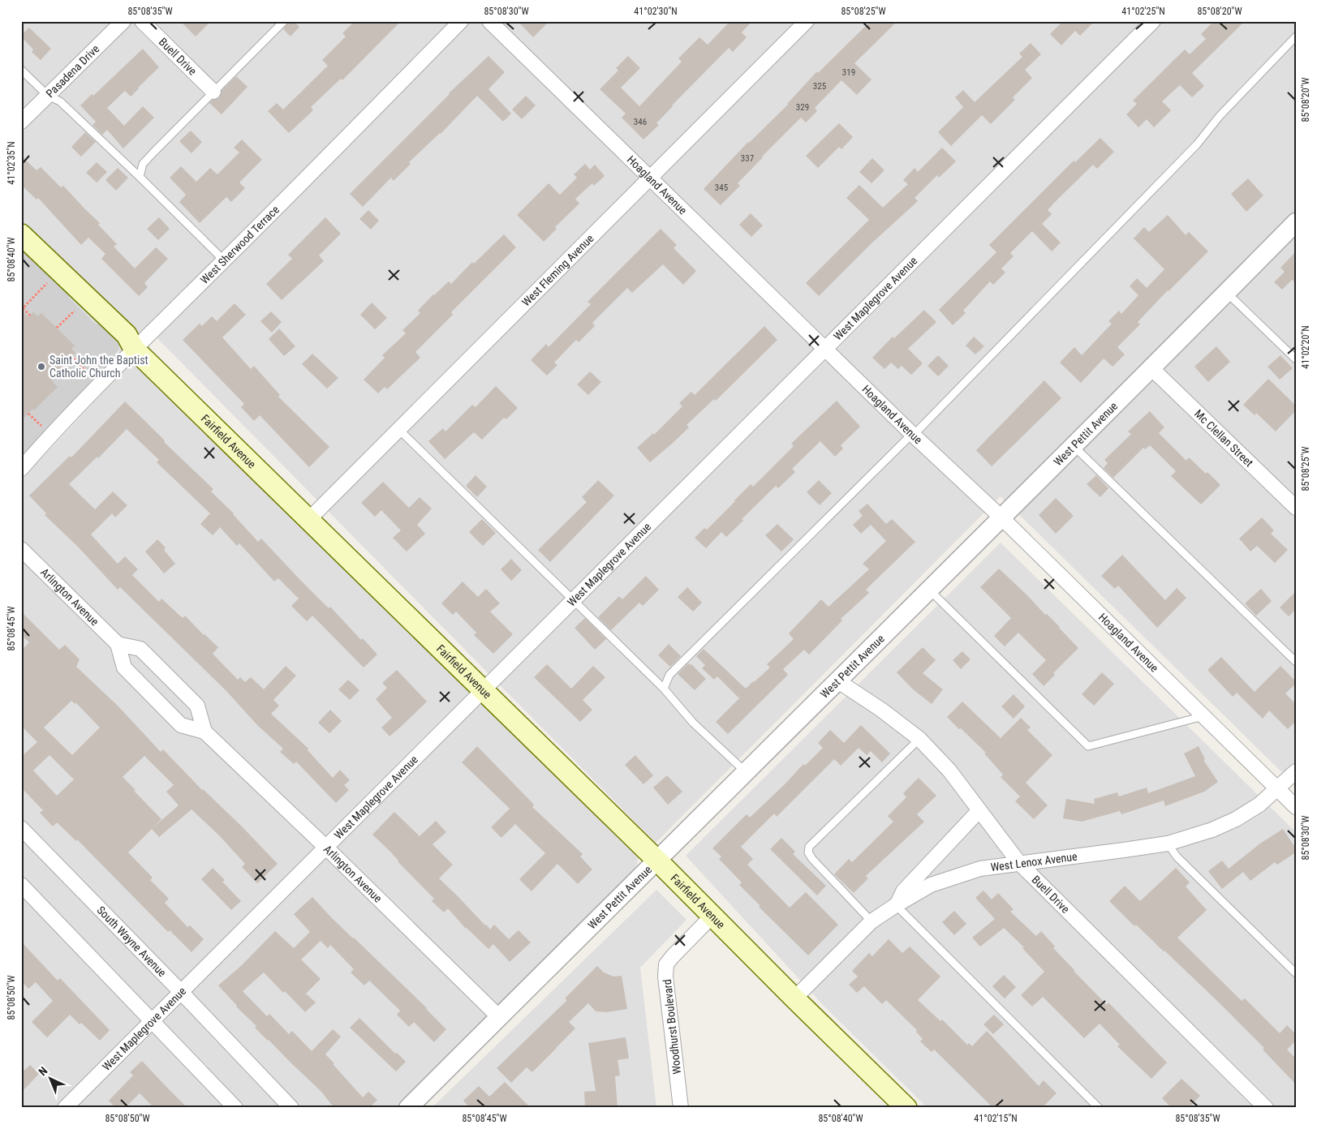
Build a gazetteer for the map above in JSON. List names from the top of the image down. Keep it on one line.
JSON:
{"streets":{"main road":["Fairfield Avenue"],"street":["Buell Drive","Pasadena Drive","Hoagland Avenue","West Sherwood Terrace","West Fleming Avenue","West Maplegrove Avenue","West Pettit Avenue","Mc Clellan Street","Arlington Avenue","West Lenox Avenue","South Wayne Avenue","Woodhurst Boulevard"]},"crossings":[["Buell Drive","West Pettit Avenue"],["Buell Drive","West Lenox Avenue"],["Hoagland Avenue","West Fleming Avenue"],["Hoagland Avenue","West Maplegrove Avenue"],["Hoagland Avenue","West Pettit Avenue"],["Hoagland Avenue","West Lenox Avenue"],["West Sherwood Terrace","Fairfield Avenue"],["West Fleming Avenue","Fairfield Avenue"],["West Maplegrove Avenue","Fairfield Avenue"],["West Maplegrove Avenue","Arlington Avenue"],["West Maplegrove Avenue","South Wayne Avenue"],["West Pettit Avenue","Mc Clellan Street"],["West Pettit Avenue","Fairfield Avenue"],["West Pettit Avenue","Arlington Avenue"],["Fairfield Avenue","West Lenox Avenue"],["Fairfield Avenue","Woodhurst Boulevard"]],"places":["Saint John the Baptist Catholic Church"],"house_numbers":["319","325","329","346","337","345"],"north":"top left","coordinates":["85°08'35\"W","85°08'30\"W","41°02'30\"N","85°08'25\"W","41°02'25\"N","85°08'20\"W","41°02'35\"N","85°08'40\"W","41°02'20\"N","85°08'45\"W","85°08'50\"W","41°02'15\"N"]}
